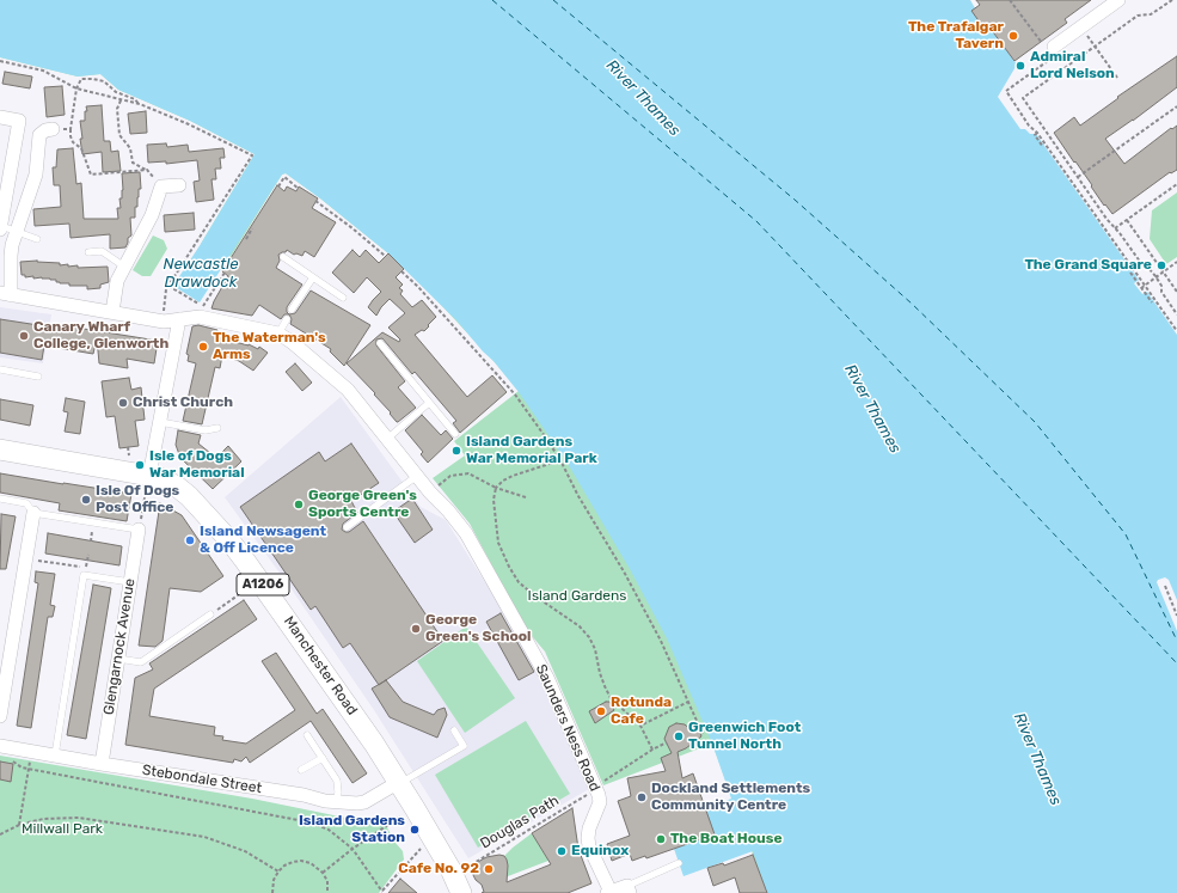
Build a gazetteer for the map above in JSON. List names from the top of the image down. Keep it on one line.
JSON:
{"streets":{"main road":["A1206","Manchester Road"],"street":["Glengarnock Avenue","Saunders Ness Road","Stebondale Street"],"path":["Douglas Path"]},"crossings":[["Glengarnock Avenue","Stebondale Street"],["Manchester Road","Stebondale Street"]],"water":["River Thames","Newcastle Drawdock"],"parks":["Island Gardens","Millwall Park"],"places":["The Trafalgar Tavern","Admiral Lord Nelson","The Grand Square","Canary Wharf College, Glenworth","The Waterman's Arms","Christ Church","Island Gardens War Memorial Park","Isle of Dogs War Memorial","Isle Of Dogs Post Office","George Green's Sports Centre","Island Newsagent & Off Licence","George Green's School","Rotunda Cafe","Greenwich Foot Tunnel North","Dockland Settlements Community Centre","Island Gardens Station","The Boat House","Equinox","Cafe No. 92"]}
